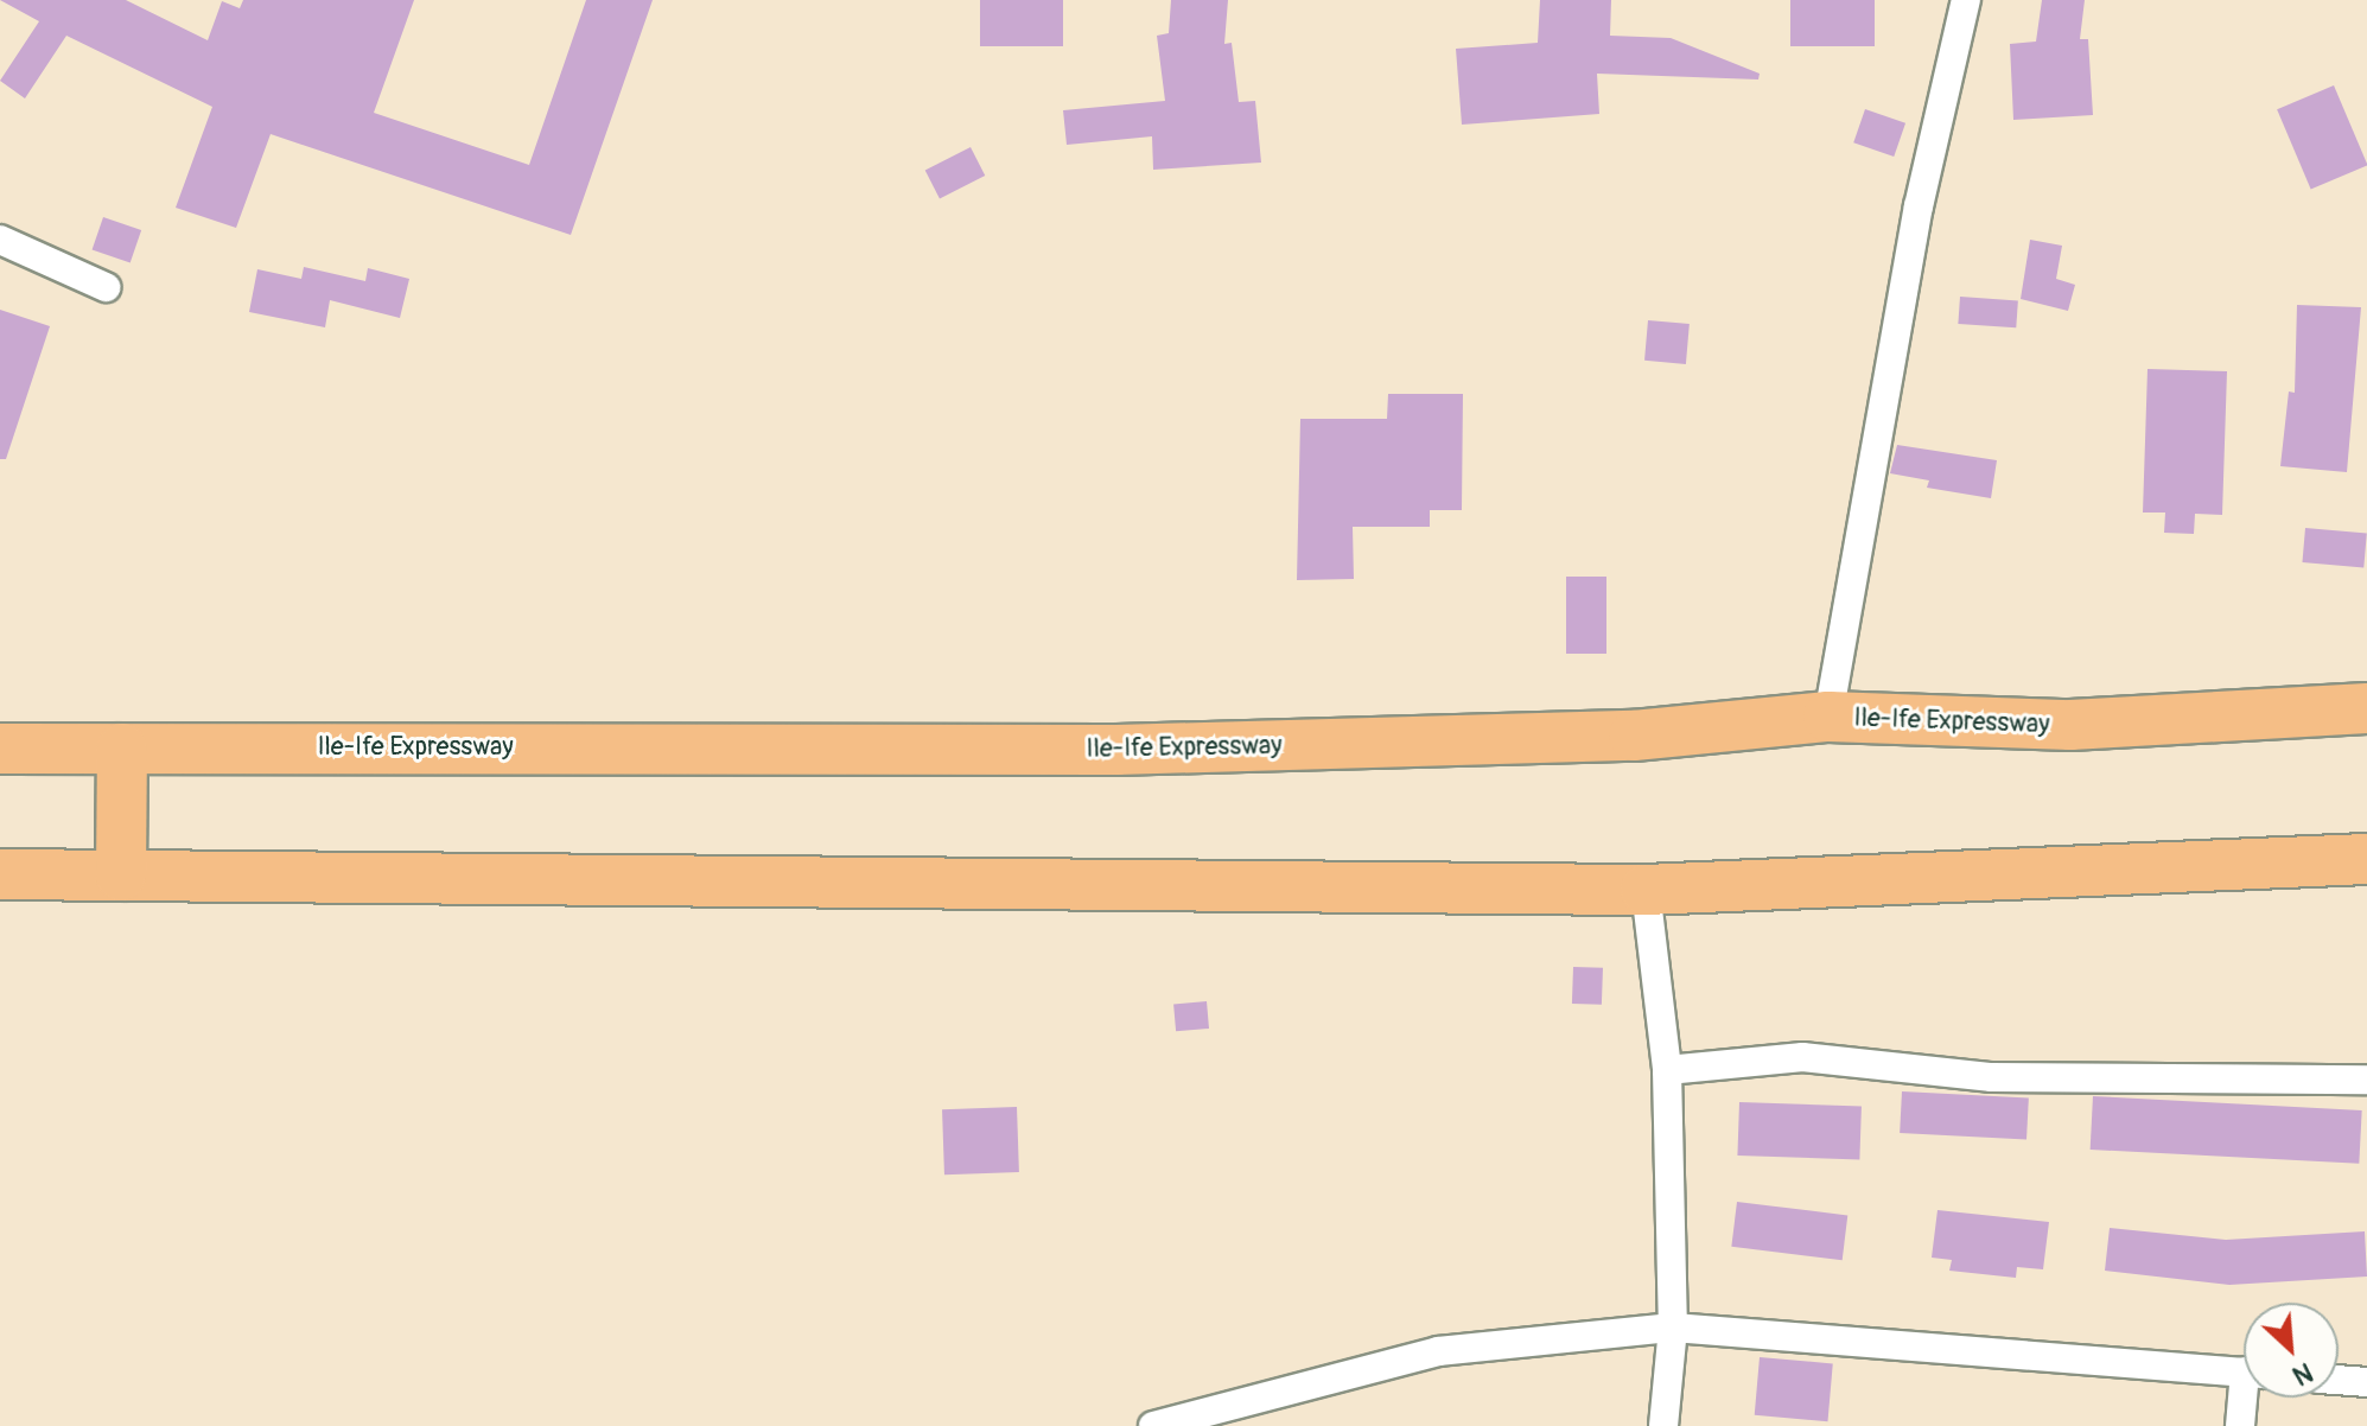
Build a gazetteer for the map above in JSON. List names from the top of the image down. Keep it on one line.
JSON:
{"streets":{"highway":["Ile-Ife Expressway"]},"north":"bottom right"}
